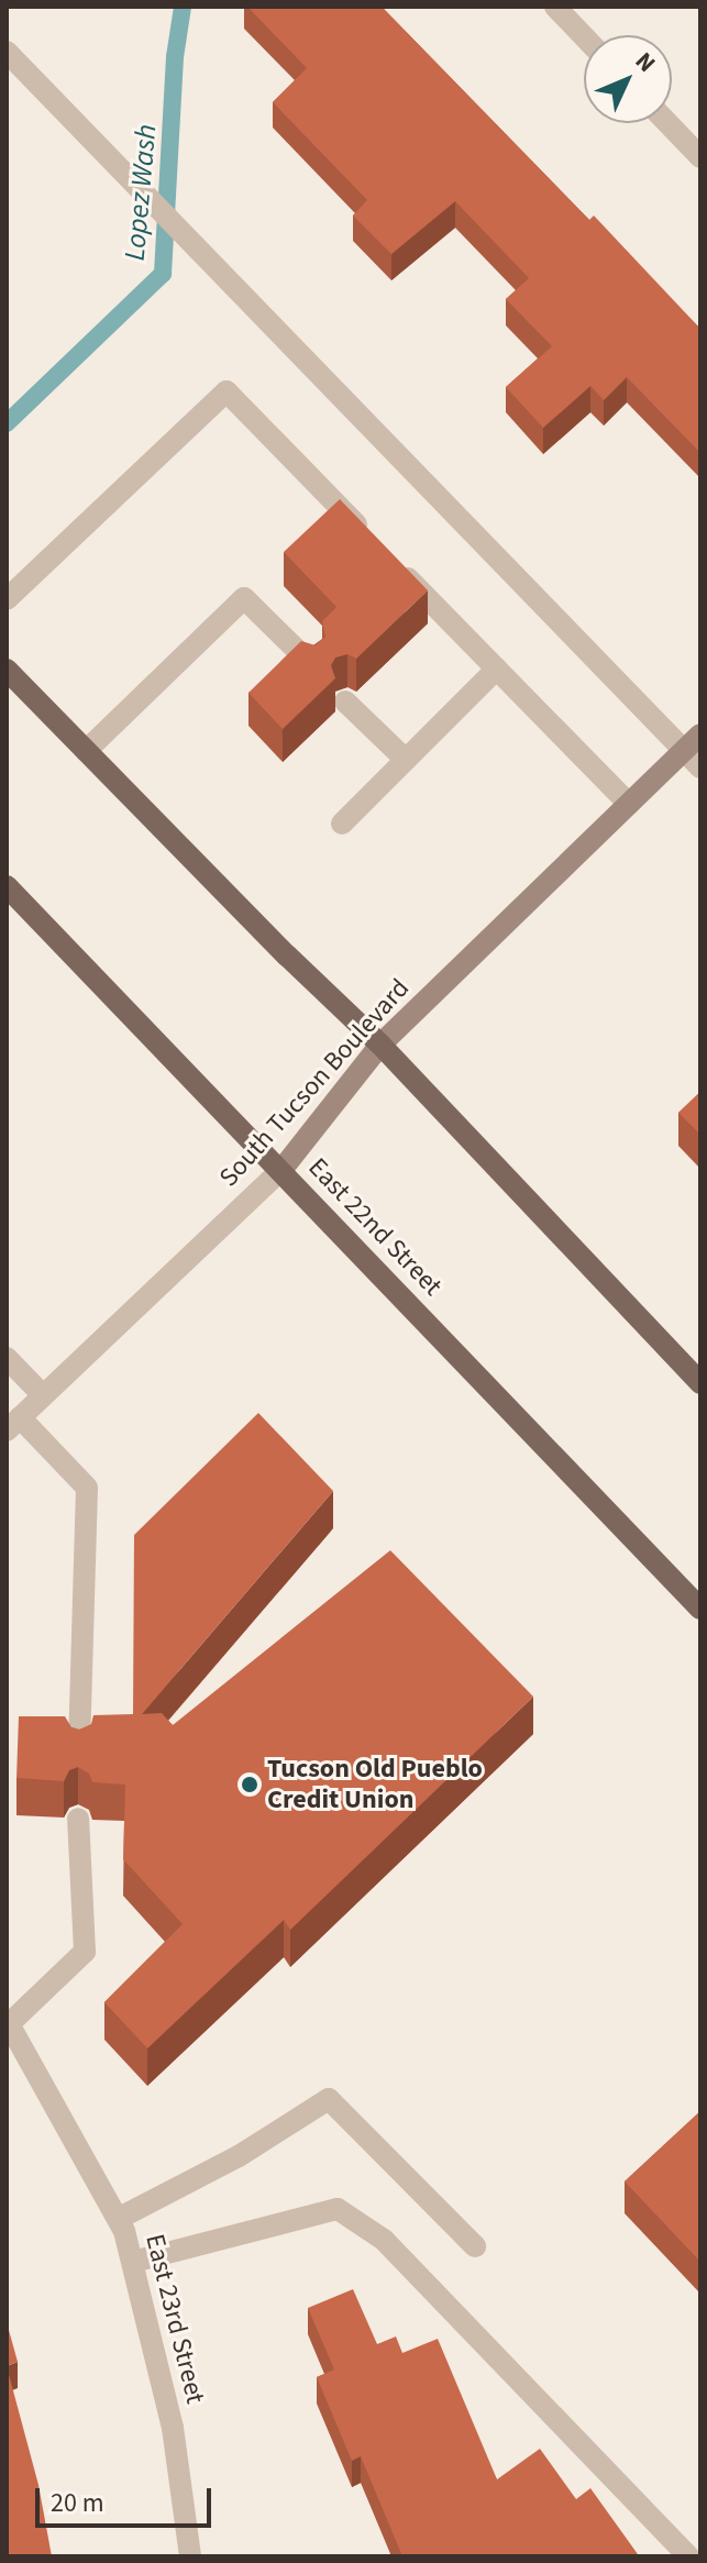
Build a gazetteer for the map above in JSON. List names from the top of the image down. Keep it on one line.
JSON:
{"streets":{"main road":["East 22nd Street"],"street":["South Tucson Boulevard","East 23rd Street"]},"crossings":[["South Tucson Boulevard","East 22nd Street"]],"water":["Lopez Wash"],"places":["Tucson Old Pueblo Credit Union"],"scale_bar":"20 m","north":"top right"}
